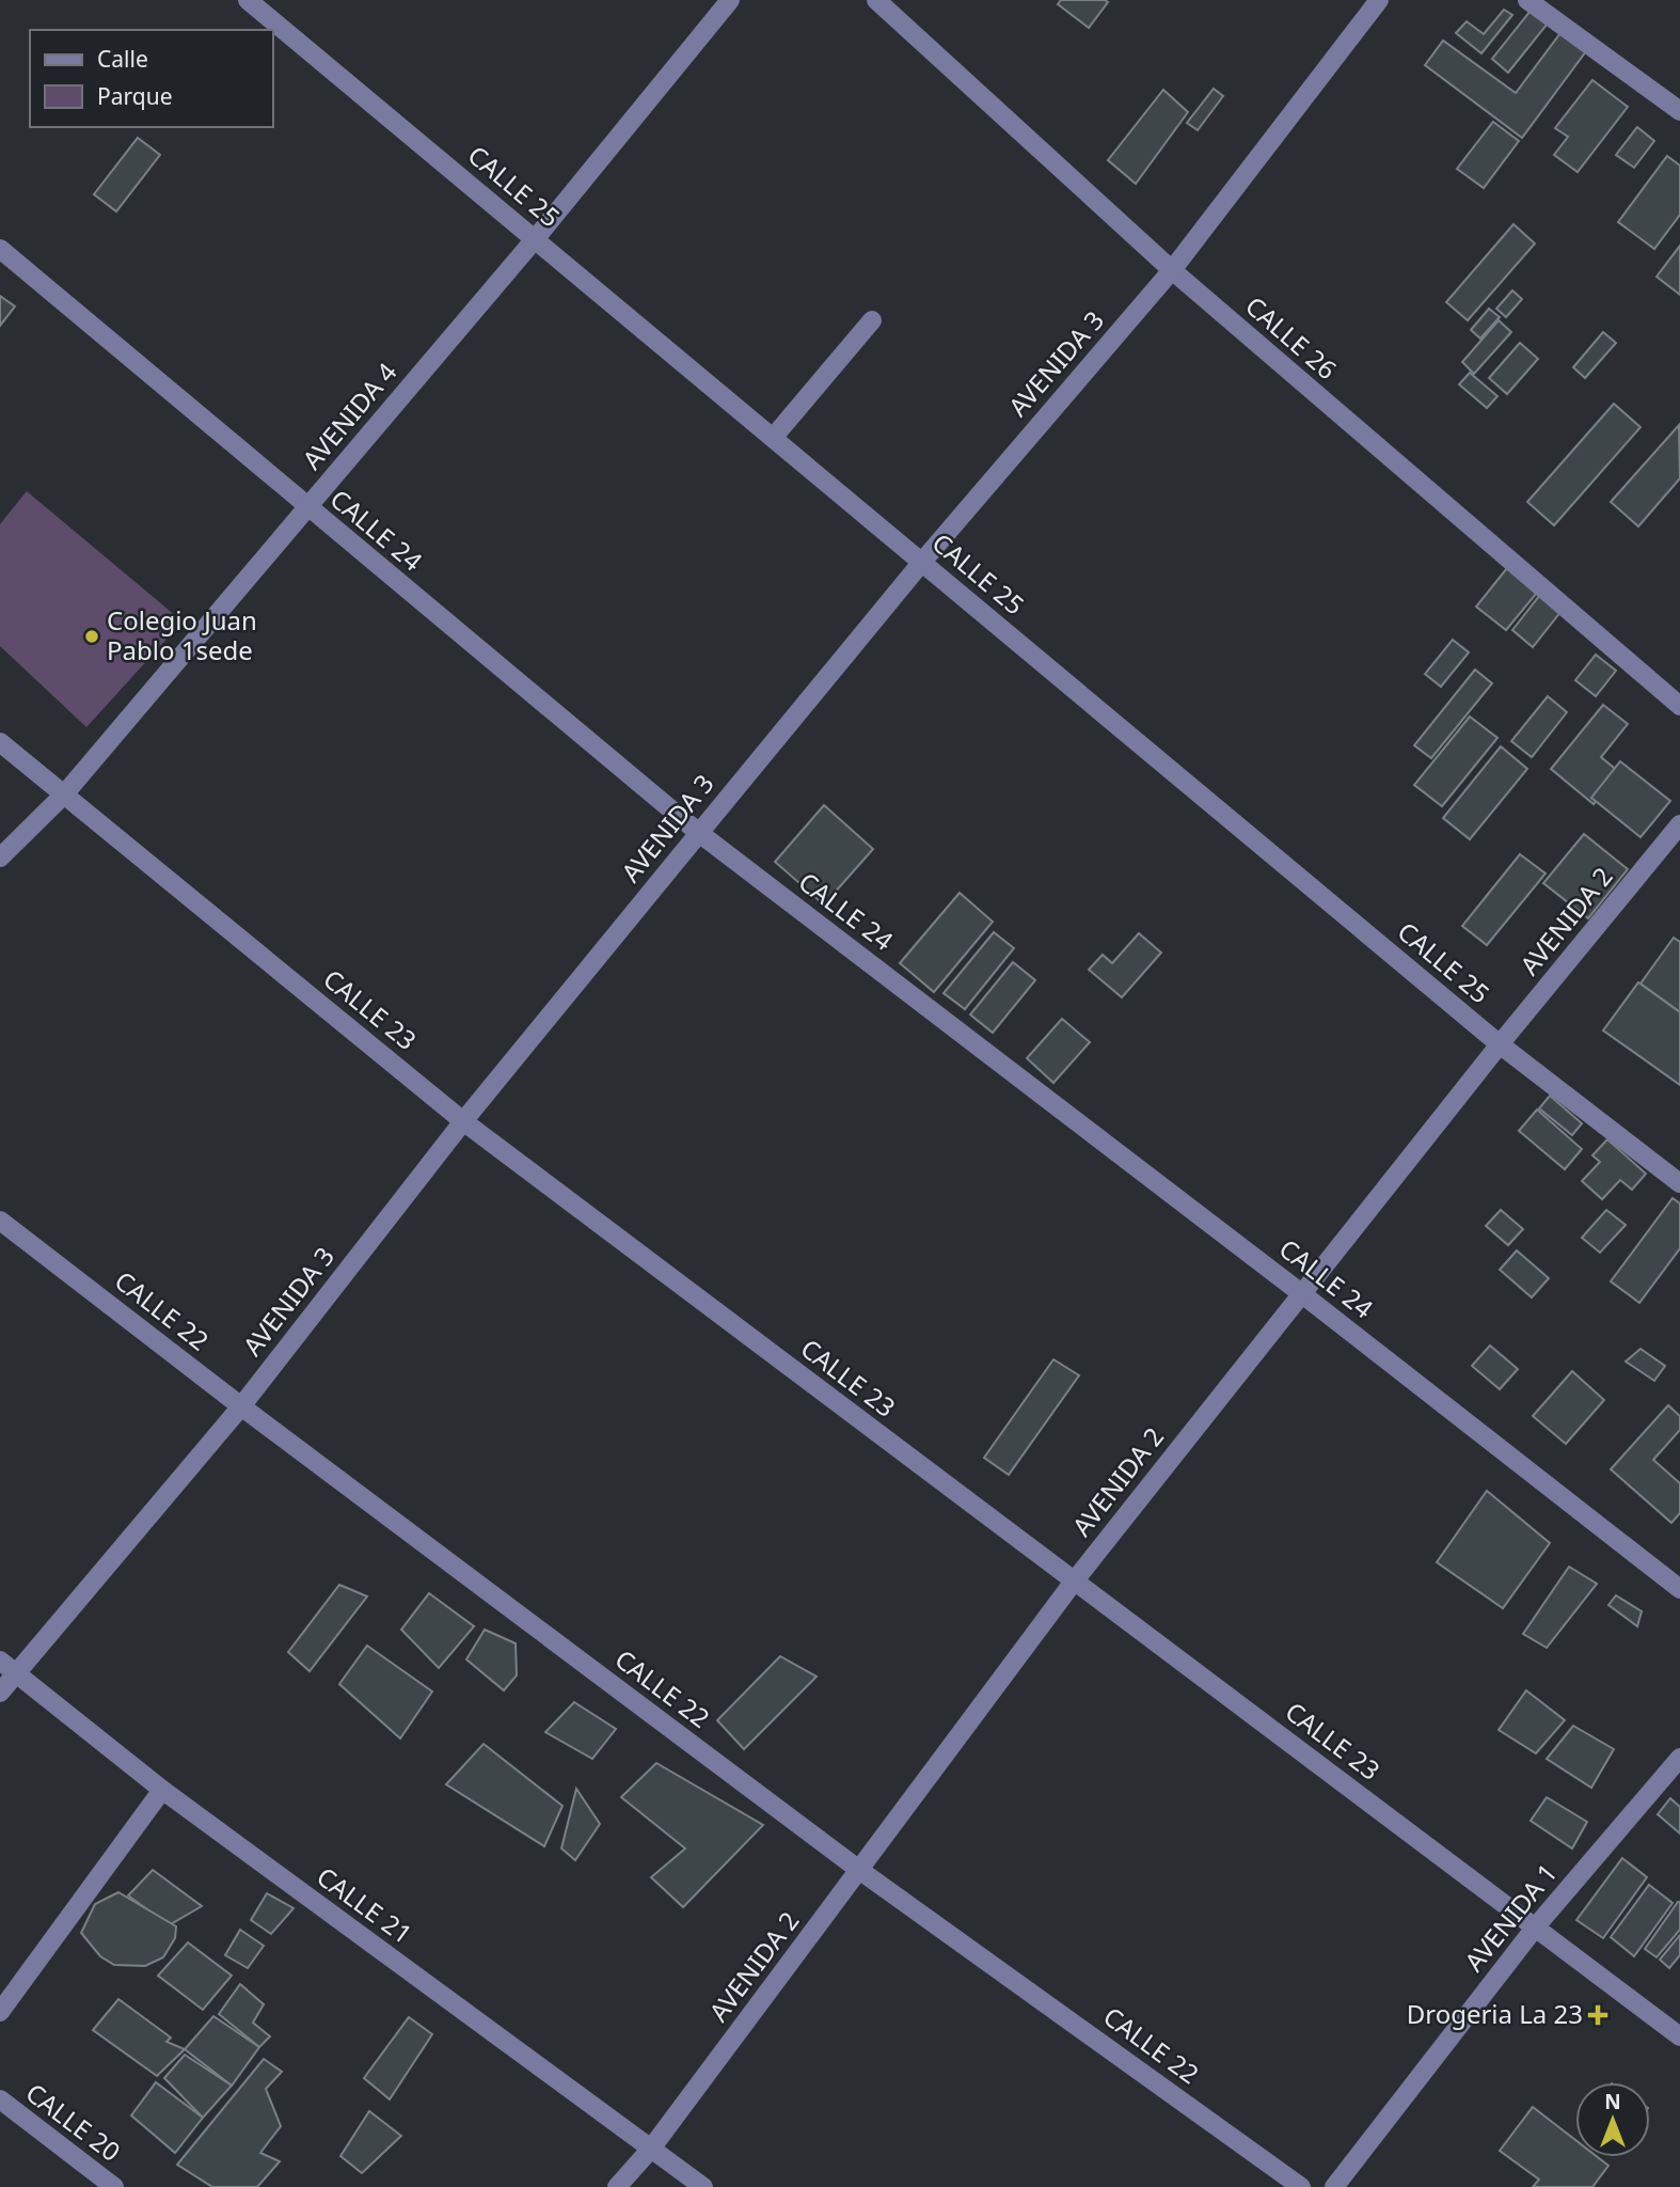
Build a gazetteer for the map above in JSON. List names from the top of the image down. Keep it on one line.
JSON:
{"streets":{"street":["CALLE 25","CALLE 26","AVENIDA 3","AVENIDA 4","CALLE 24","AVENIDA 2","CALLE 23","CALLE 22","CALLE 21","AVENIDA 1","CALLE 20"]},"crossings":[["CALLE 25","AVENIDA 3"],["CALLE 25","AVENIDA 4"],["CALLE 25","AVENIDA 2"],["CALLE 26","AVENIDA 3"],["AVENIDA 3","CALLE 24"],["AVENIDA 3","CALLE 23"],["AVENIDA 3","CALLE 22"],["AVENIDA 3","CALLE 21"],["AVENIDA 4","CALLE 24"],["AVENIDA 4","CALLE 23"],["CALLE 24","AVENIDA 2"],["AVENIDA 2","CALLE 23"],["AVENIDA 2","CALLE 22"],["AVENIDA 2","CALLE 21"],["CALLE 23","AVENIDA 1"]],"places":{"other":["Colegio Juan Pablo 1sede"],"health":["Drogeria La 23"]},"legend":["Calle","Parque"],"north":"top"}
